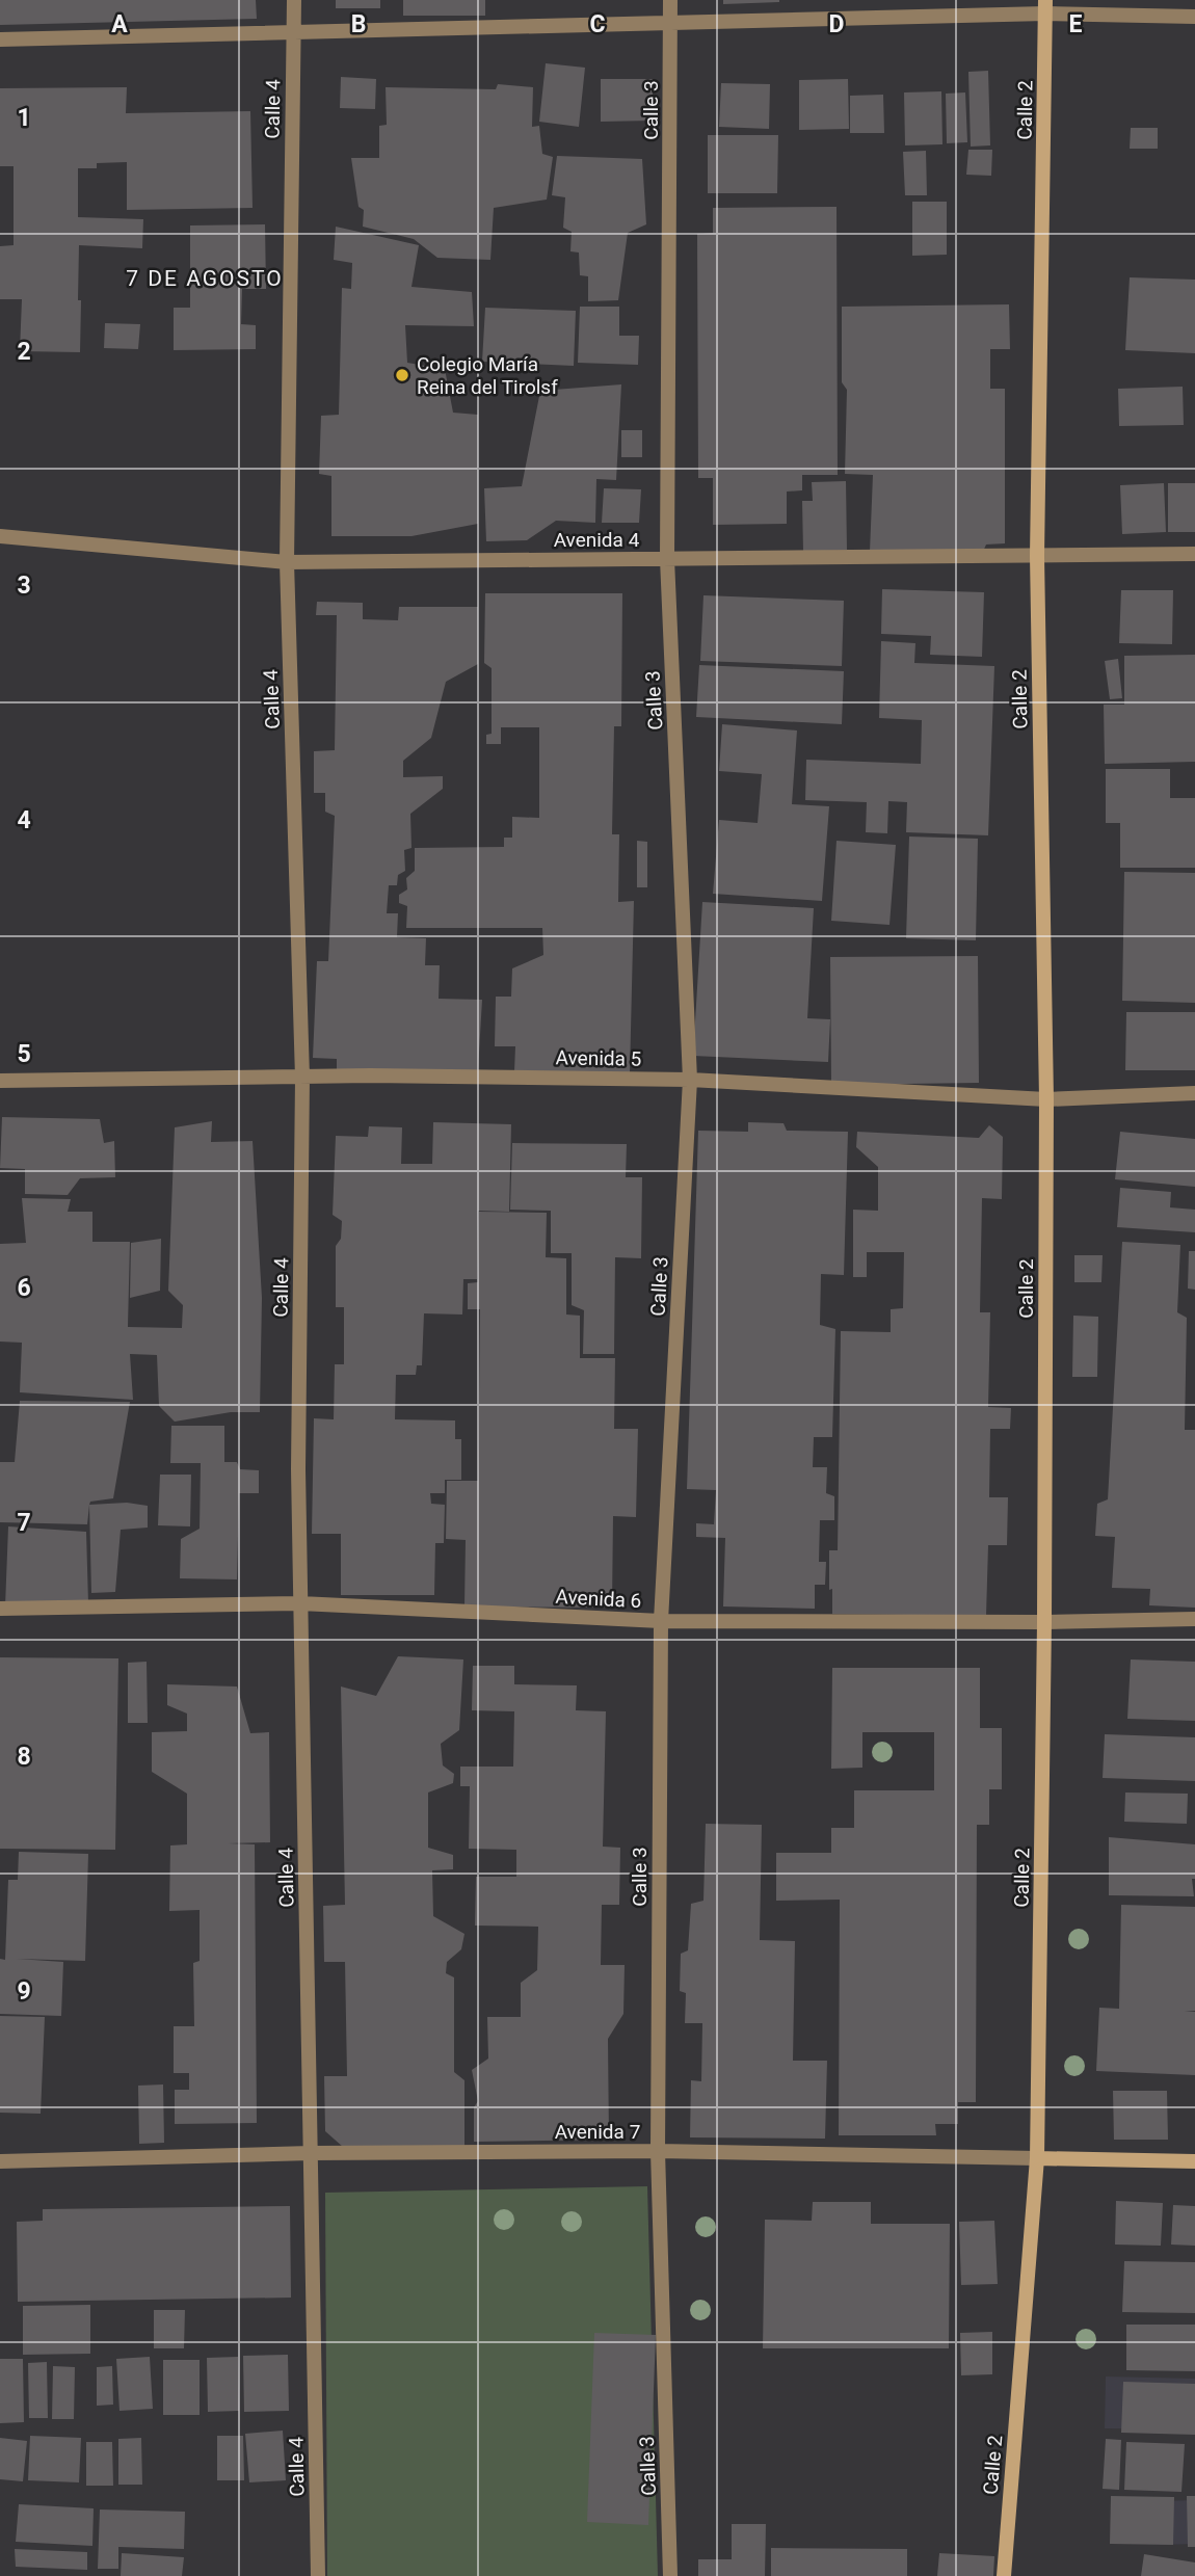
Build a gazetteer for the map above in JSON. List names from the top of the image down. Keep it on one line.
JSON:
{"streets":{"main road":["Calle 2","Avenida 7"],"street":["Calle 4","Calle 3","Avenida 4","Avenida 5","Avenida 6"]},"crossings":[["Calle 4","Avenida 4"],["Calle 4","Avenida 5"],["Calle 4","Avenida 6"],["Calle 4","Avenida 7"],["Calle 3","Avenida 4"],["Calle 3","Avenida 5"],["Calle 3","Avenida 6"],["Calle 3","Avenida 7"],["Calle 2","Avenida 4"],["Calle 2","Avenida 5"],["Calle 2","Avenida 6"],["Calle 2","Avenida 7"]],"districts":["7 DE AGOSTO"],"places":["Colegio María Reina del Tirolsf"],"grid":{"columns":["A","B","C","D","E"],"rows":["1","2","3","4","5","6","7","8","9"]}}
